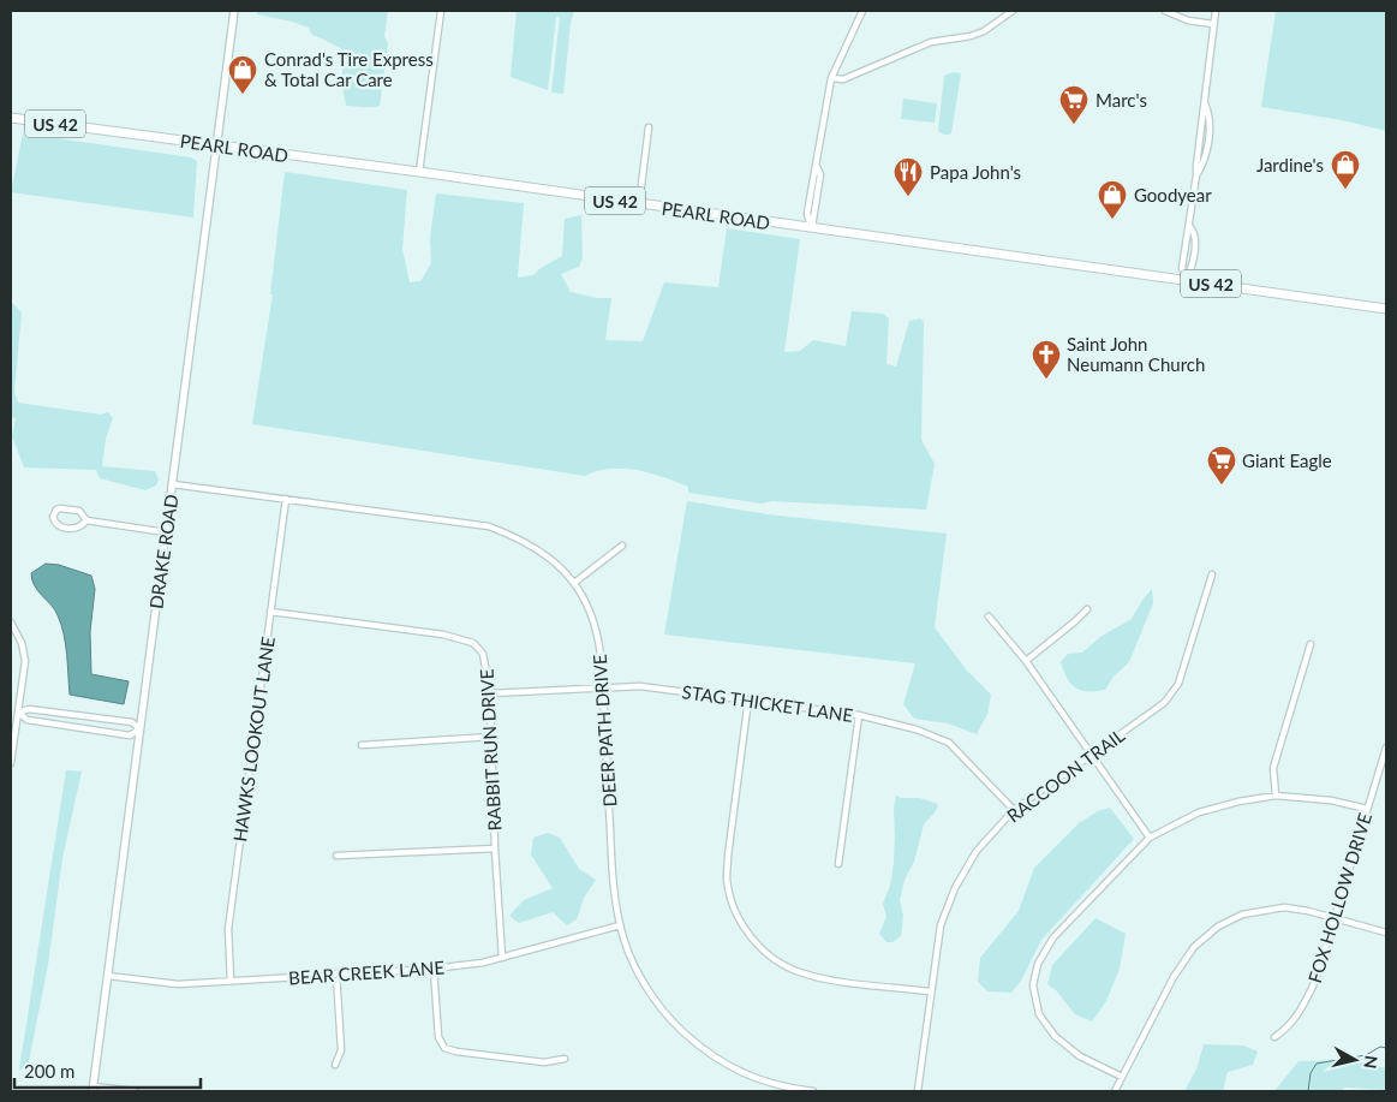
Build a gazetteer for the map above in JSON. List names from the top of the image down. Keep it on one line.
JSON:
{"streets":{"main road":["US 42","PEARL ROAD"],"street":["DRAKE ROAD","STAG THICKET LANE","DEER PATH DRIVE","HAWKS LOOKOUT LANE","RABBIT RUN DRIVE","RACCOON TRAIL","FOX HOLLOW DRIVE","BEAR CREEK LANE"]},"crossings":[["PEARL ROAD","DRAKE ROAD"],["DRAKE ROAD","DEER PATH DRIVE"],["DRAKE ROAD","BEAR CREEK LANE"],["STAG THICKET LANE","DEER PATH DRIVE"],["STAG THICKET LANE","RABBIT RUN DRIVE"],["STAG THICKET LANE","RACCOON TRAIL"],["DEER PATH DRIVE","HAWKS LOOKOUT LANE"],["DEER PATH DRIVE","BEAR CREEK LANE"],["HAWKS LOOKOUT LANE","RABBIT RUN DRIVE"],["HAWKS LOOKOUT LANE","BEAR CREEK LANE"],["RABBIT RUN DRIVE","BEAR CREEK LANE"]],"places":{"shop":["Conrad's Tire Express & Total Car Care","Jardine's","Goodyear"],"supermarket":["Marc's","Giant Eagle"],"restaurant":["Papa John's"],"church":["Saint John Neumann Church"]},"scale_bar":"200 m","north":"right"}
